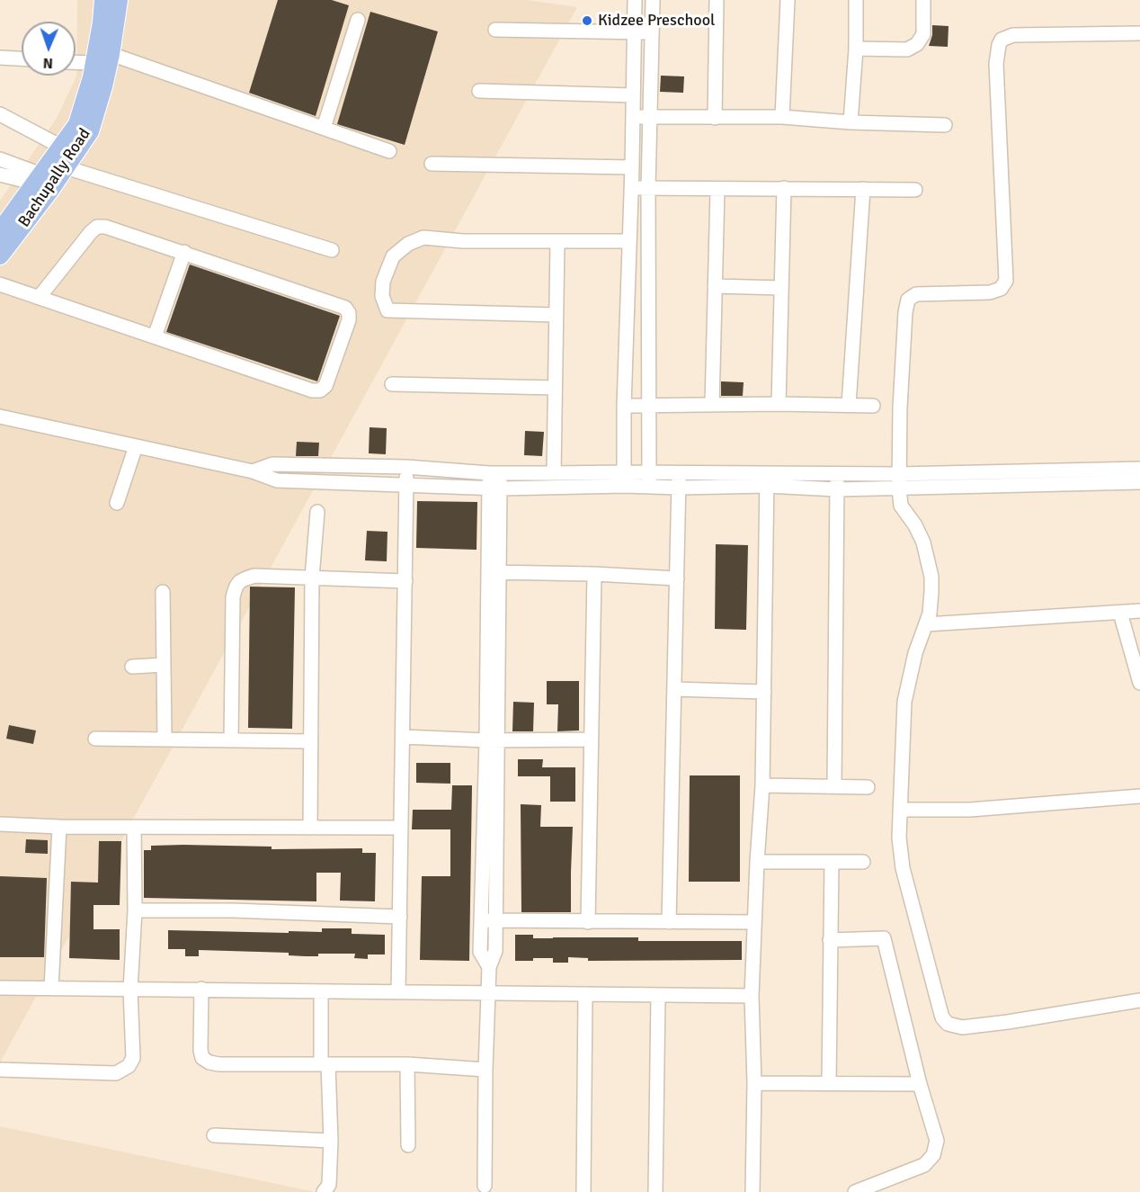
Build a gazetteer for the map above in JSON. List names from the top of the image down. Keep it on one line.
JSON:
{"streets":{"main road":["Bachupally Road"]},"places":["Kidzee Preschool"],"north":"bottom"}
